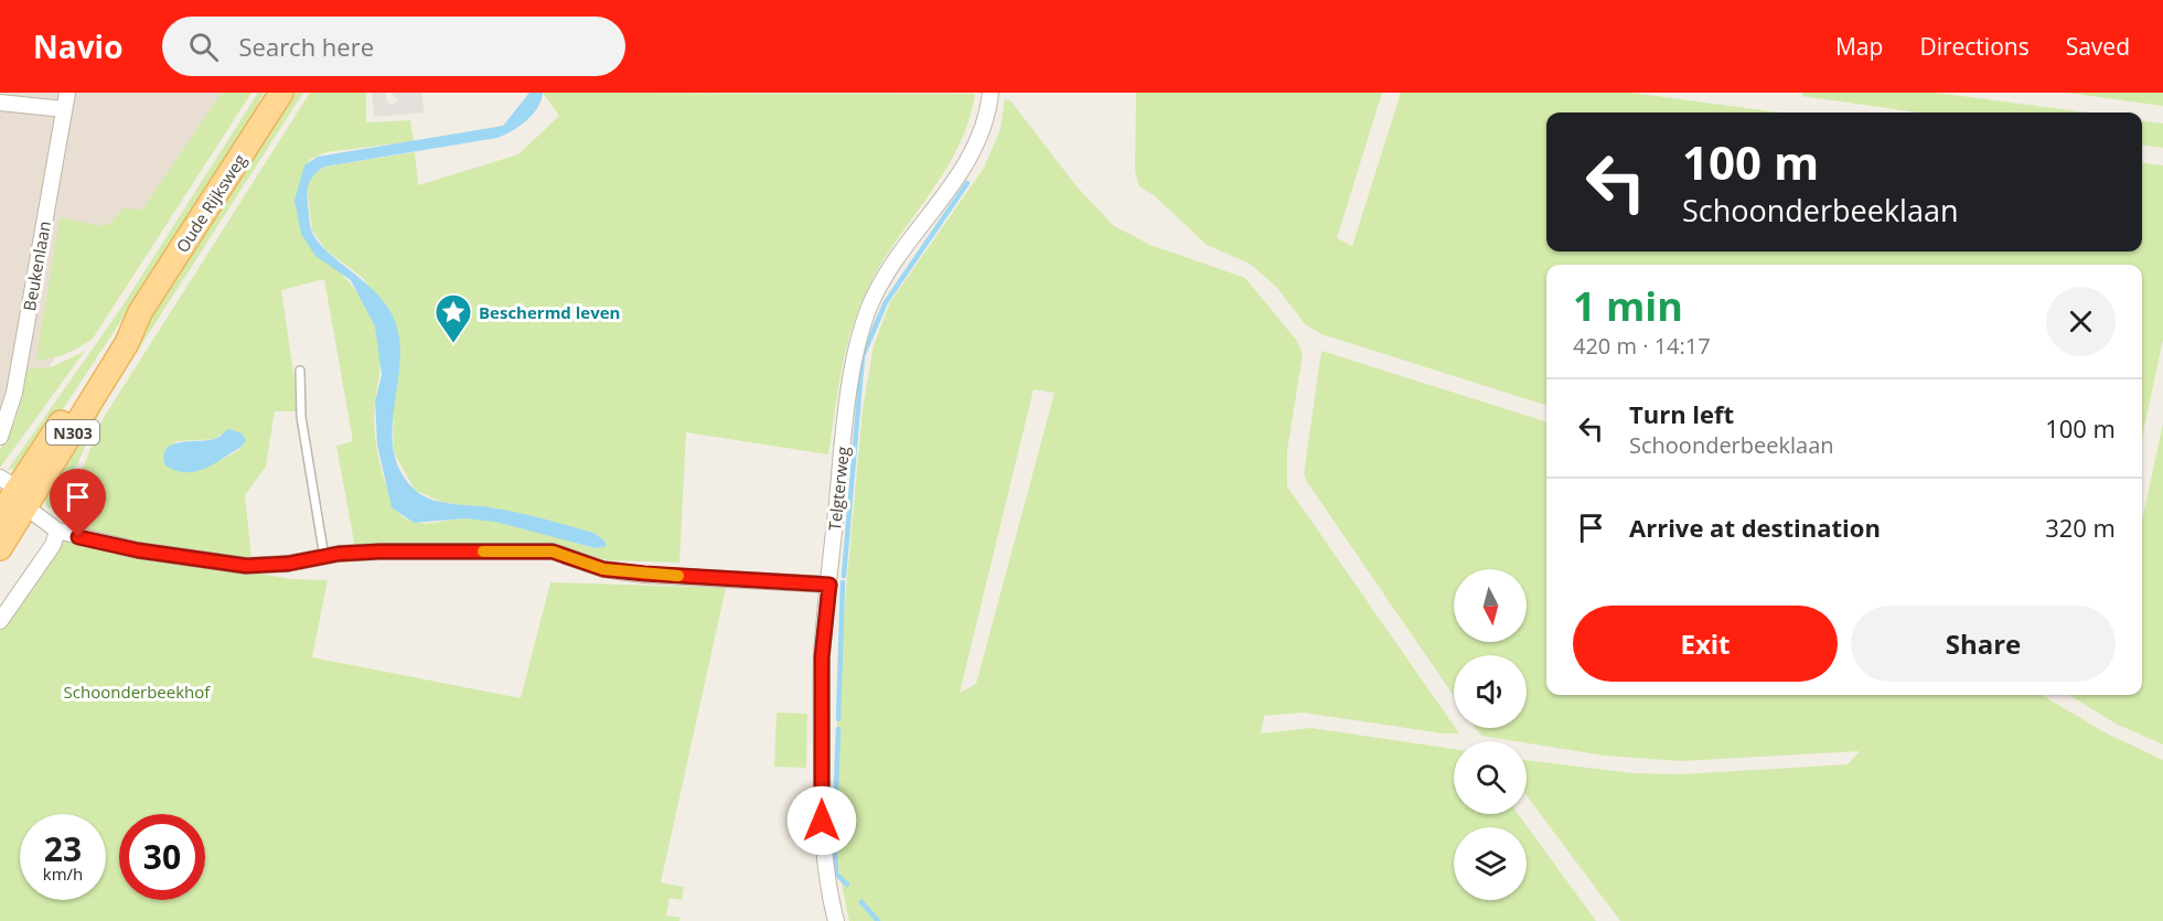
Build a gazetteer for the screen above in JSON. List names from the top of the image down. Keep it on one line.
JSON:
{"streets":{"main road":["Oude Rijksweg","N303"],"street":["Beukenlaan","Telgterweg"]},"parks":["Schoonderbeekhof"],"places":{"place":["Beschermd leven"]},"north":"bottom","page":{"header":"Navio","search":"Search here","nav":["Map","Directions","Saved"],"turn":["100 m","Schoonderbeeklaan"],"heading":["1 min","420 m · 14:17"],"list":[{"name":"Turn left","note":"Schoonderbeeklaan","value":"100 m"},{"name":"Arrive at destination","value":"320 m"}],"buttons":["Exit","Share"],"speed":"23 km/h","limit":"30"}}
